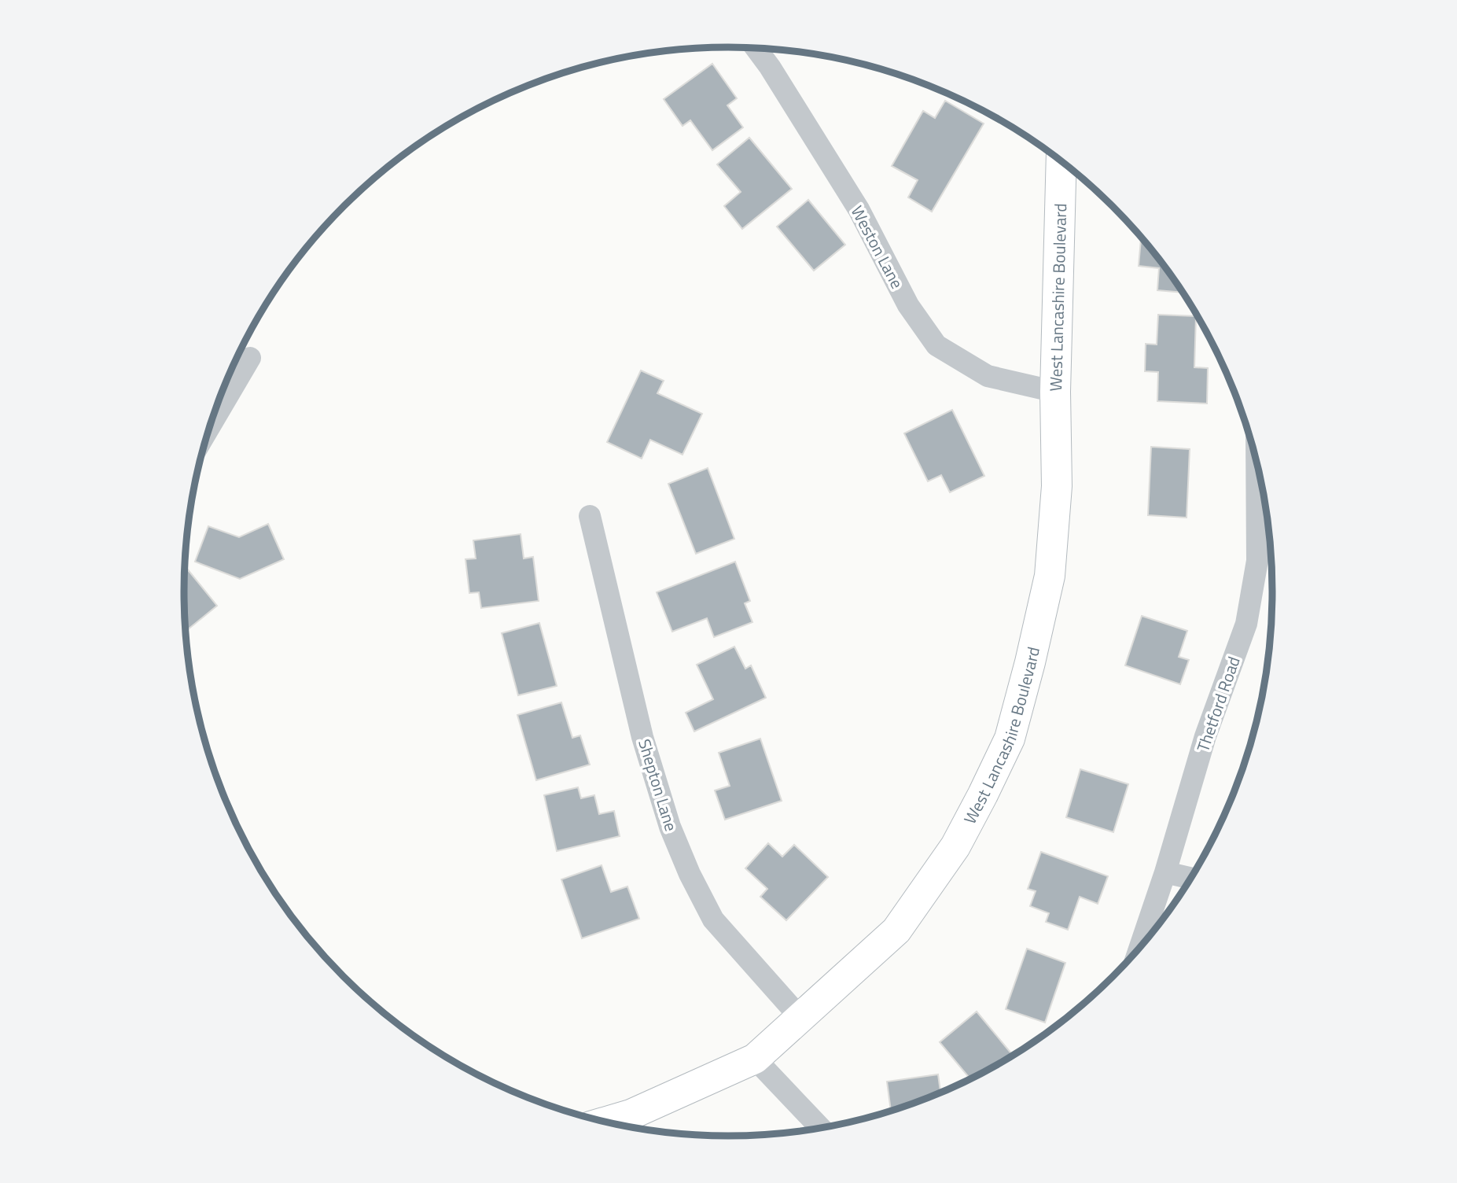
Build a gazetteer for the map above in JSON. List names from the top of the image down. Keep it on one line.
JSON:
{"streets":{"main road":["West Lancashire Boulevard"],"street":["Weston Lane","Thetford Road","Shepton Lane"]},"crossings":[["Weston Lane","West Lancashire Boulevard"],["West Lancashire Boulevard","Shepton Lane"]]}
